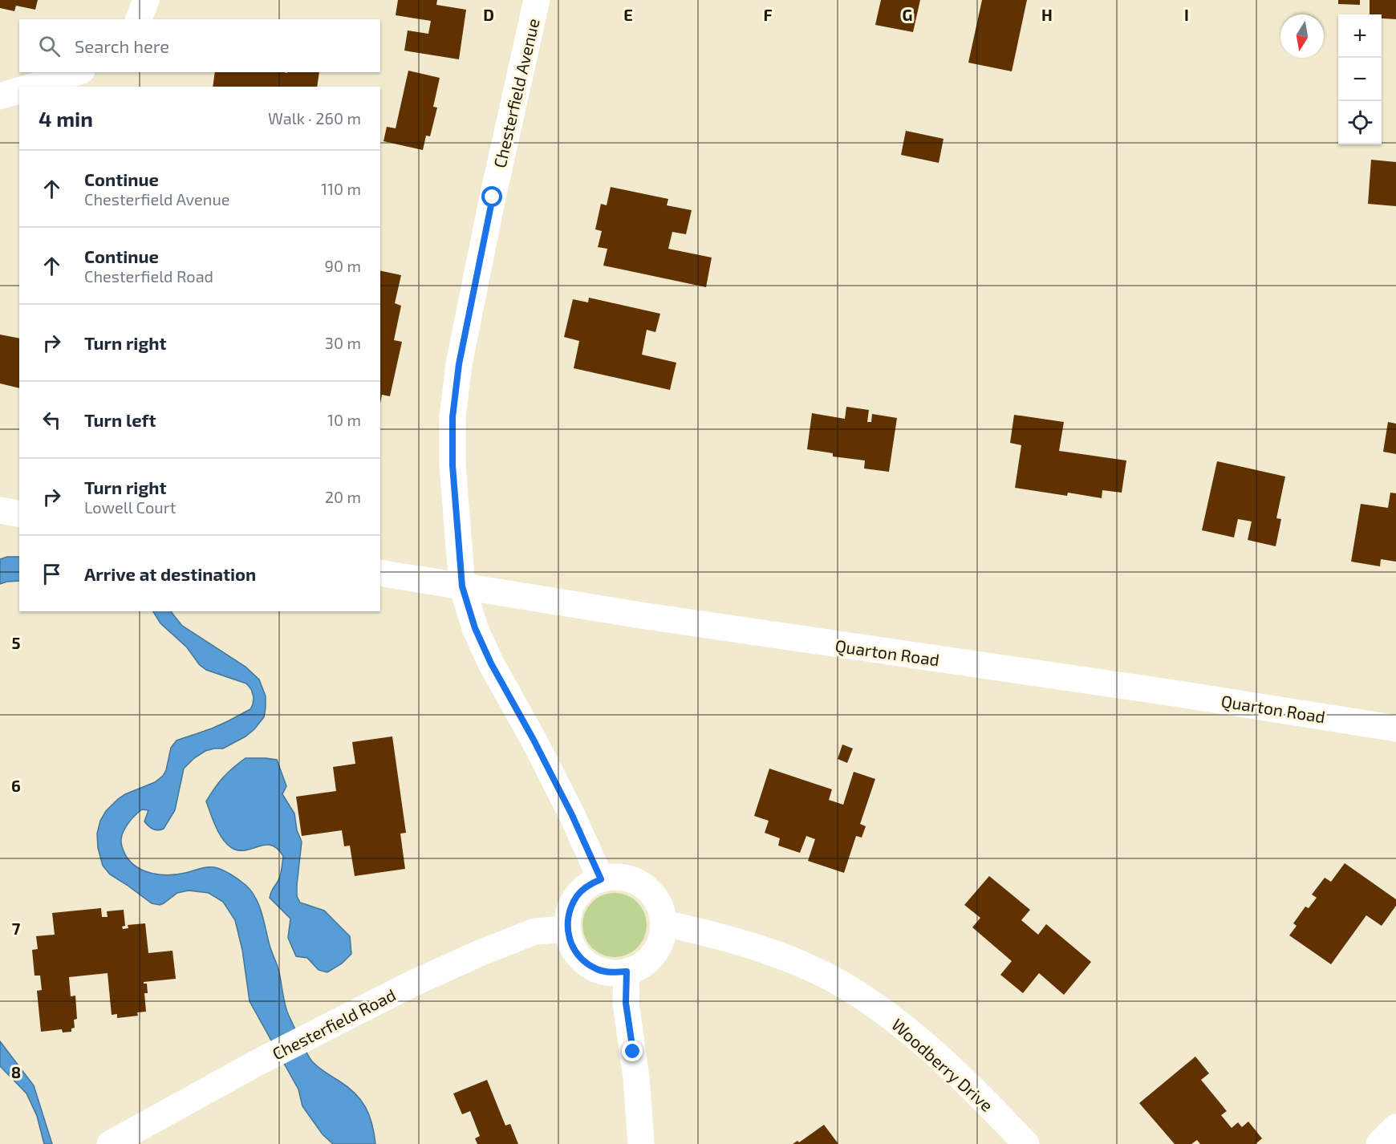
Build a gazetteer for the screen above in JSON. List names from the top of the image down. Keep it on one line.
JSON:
{"streets":{"street":["Chesterfield Avenue","Quarton Road","Chesterfield Road","Woodberry Drive"]},"crossings":[["Chesterfield Avenue","Quarton Road"],["Chesterfield Road","Woodberry Drive"]],"north":"bottom","page":{"map_buttons":["+","−"],"search":"Search here","heading":["4 min","Walk · 260 m"],"list":[["Continue","Chesterfield Avenue","110 m"],["Continue","Chesterfield Road","90 m"],["Turn right","30 m"],["Turn left","10 m"],["Turn right","Lowell Court","20 m"],"Arrive at destination"]},"grid":{"columns":["D","E","F","G","H","I"],"rows":["5","6","7","8"]}}
